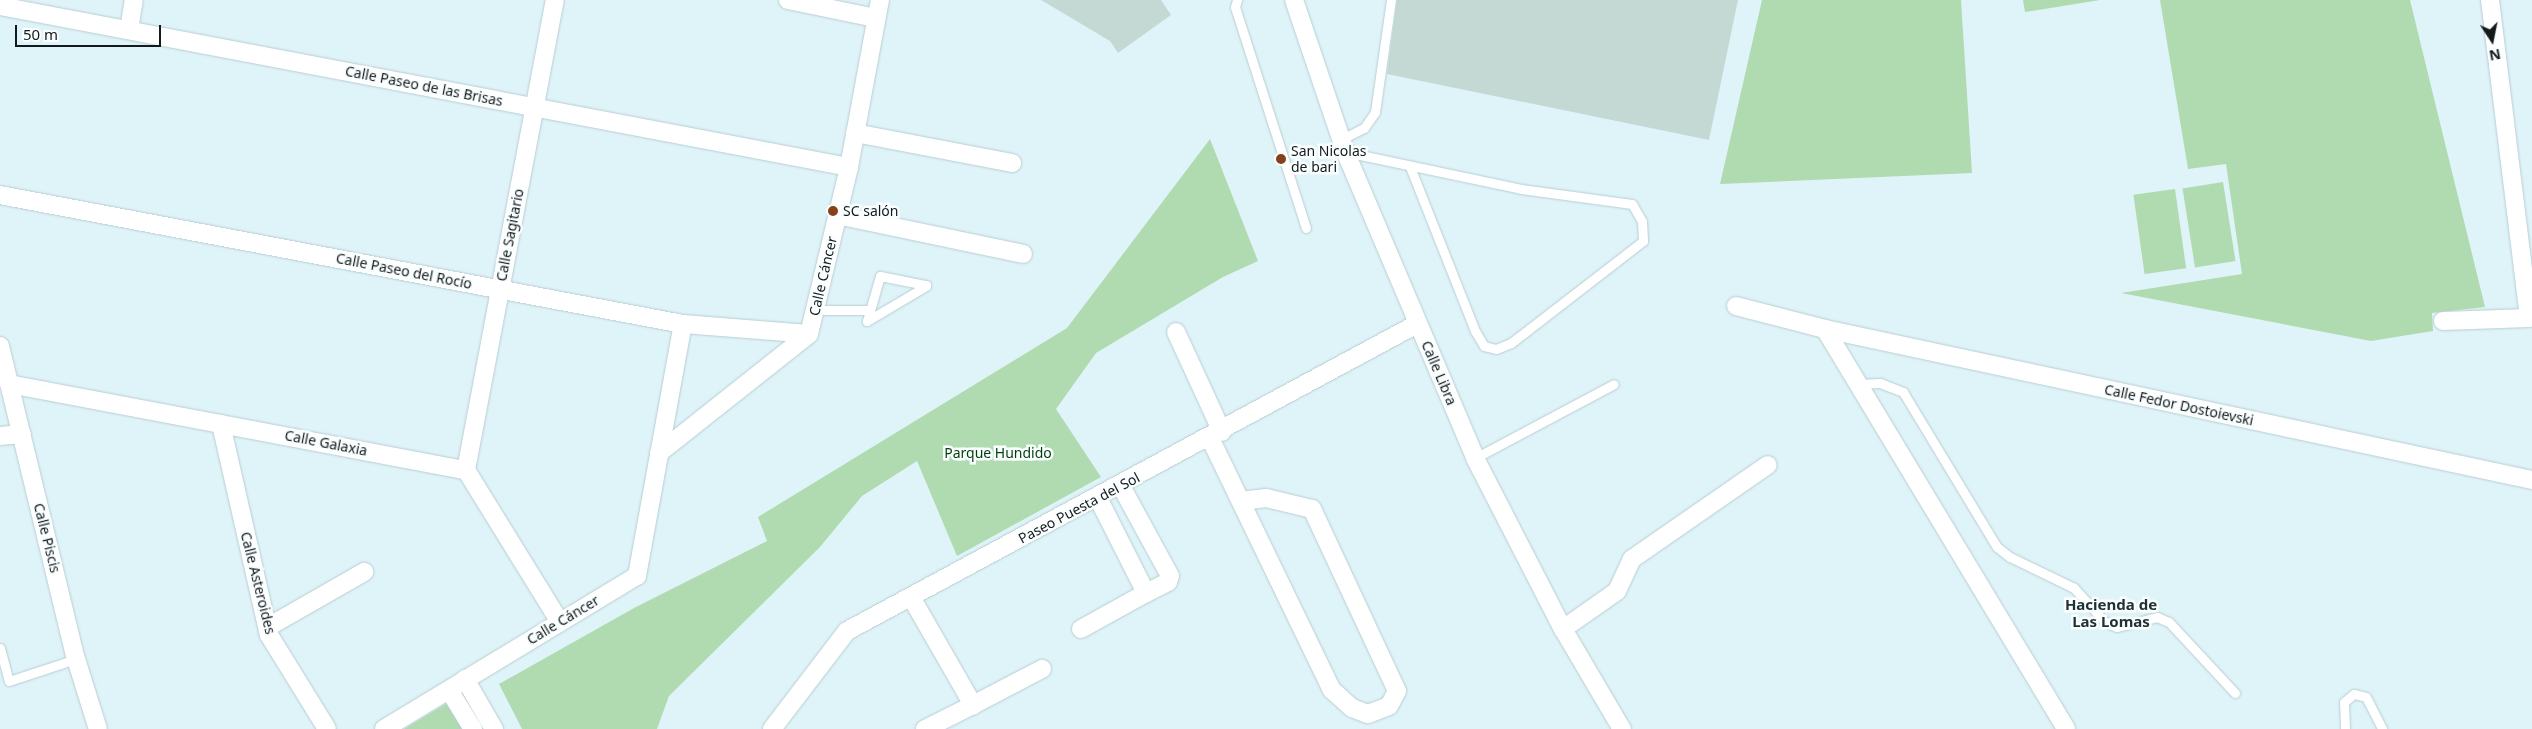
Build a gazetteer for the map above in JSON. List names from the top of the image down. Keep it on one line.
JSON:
{"streets":{"street":["Calle Paseo de las Brisas","Calle Sagitario","Calle Paseo del Rocío","Calle Cáncer","Calle Libra","Calle Fedor Dostoievski","Calle Galaxia","Paseo Puesta del Sol","Calle Piscis","Calle Asteroides"]},"crossings":[["Calle Paseo de las Brisas","Calle Sagitario"],["Calle Paseo de las Brisas","Calle Cáncer"],["Calle Sagitario","Calle Paseo del Rocío"],["Calle Sagitario","Calle Galaxia"],["Calle Paseo del Rocío","Calle Cáncer"],["Calle Libra","Paseo Puesta del Sol"],["Calle Galaxia","Calle Piscis"],["Calle Galaxia","Calle Asteroides"]],"districts":["Hacienda de Las Lomas"],"parks":["Parque Hundido"],"places":["San Nicolas de bari","SC salón"],"scale_bar":"50 m","north":"bottom"}
